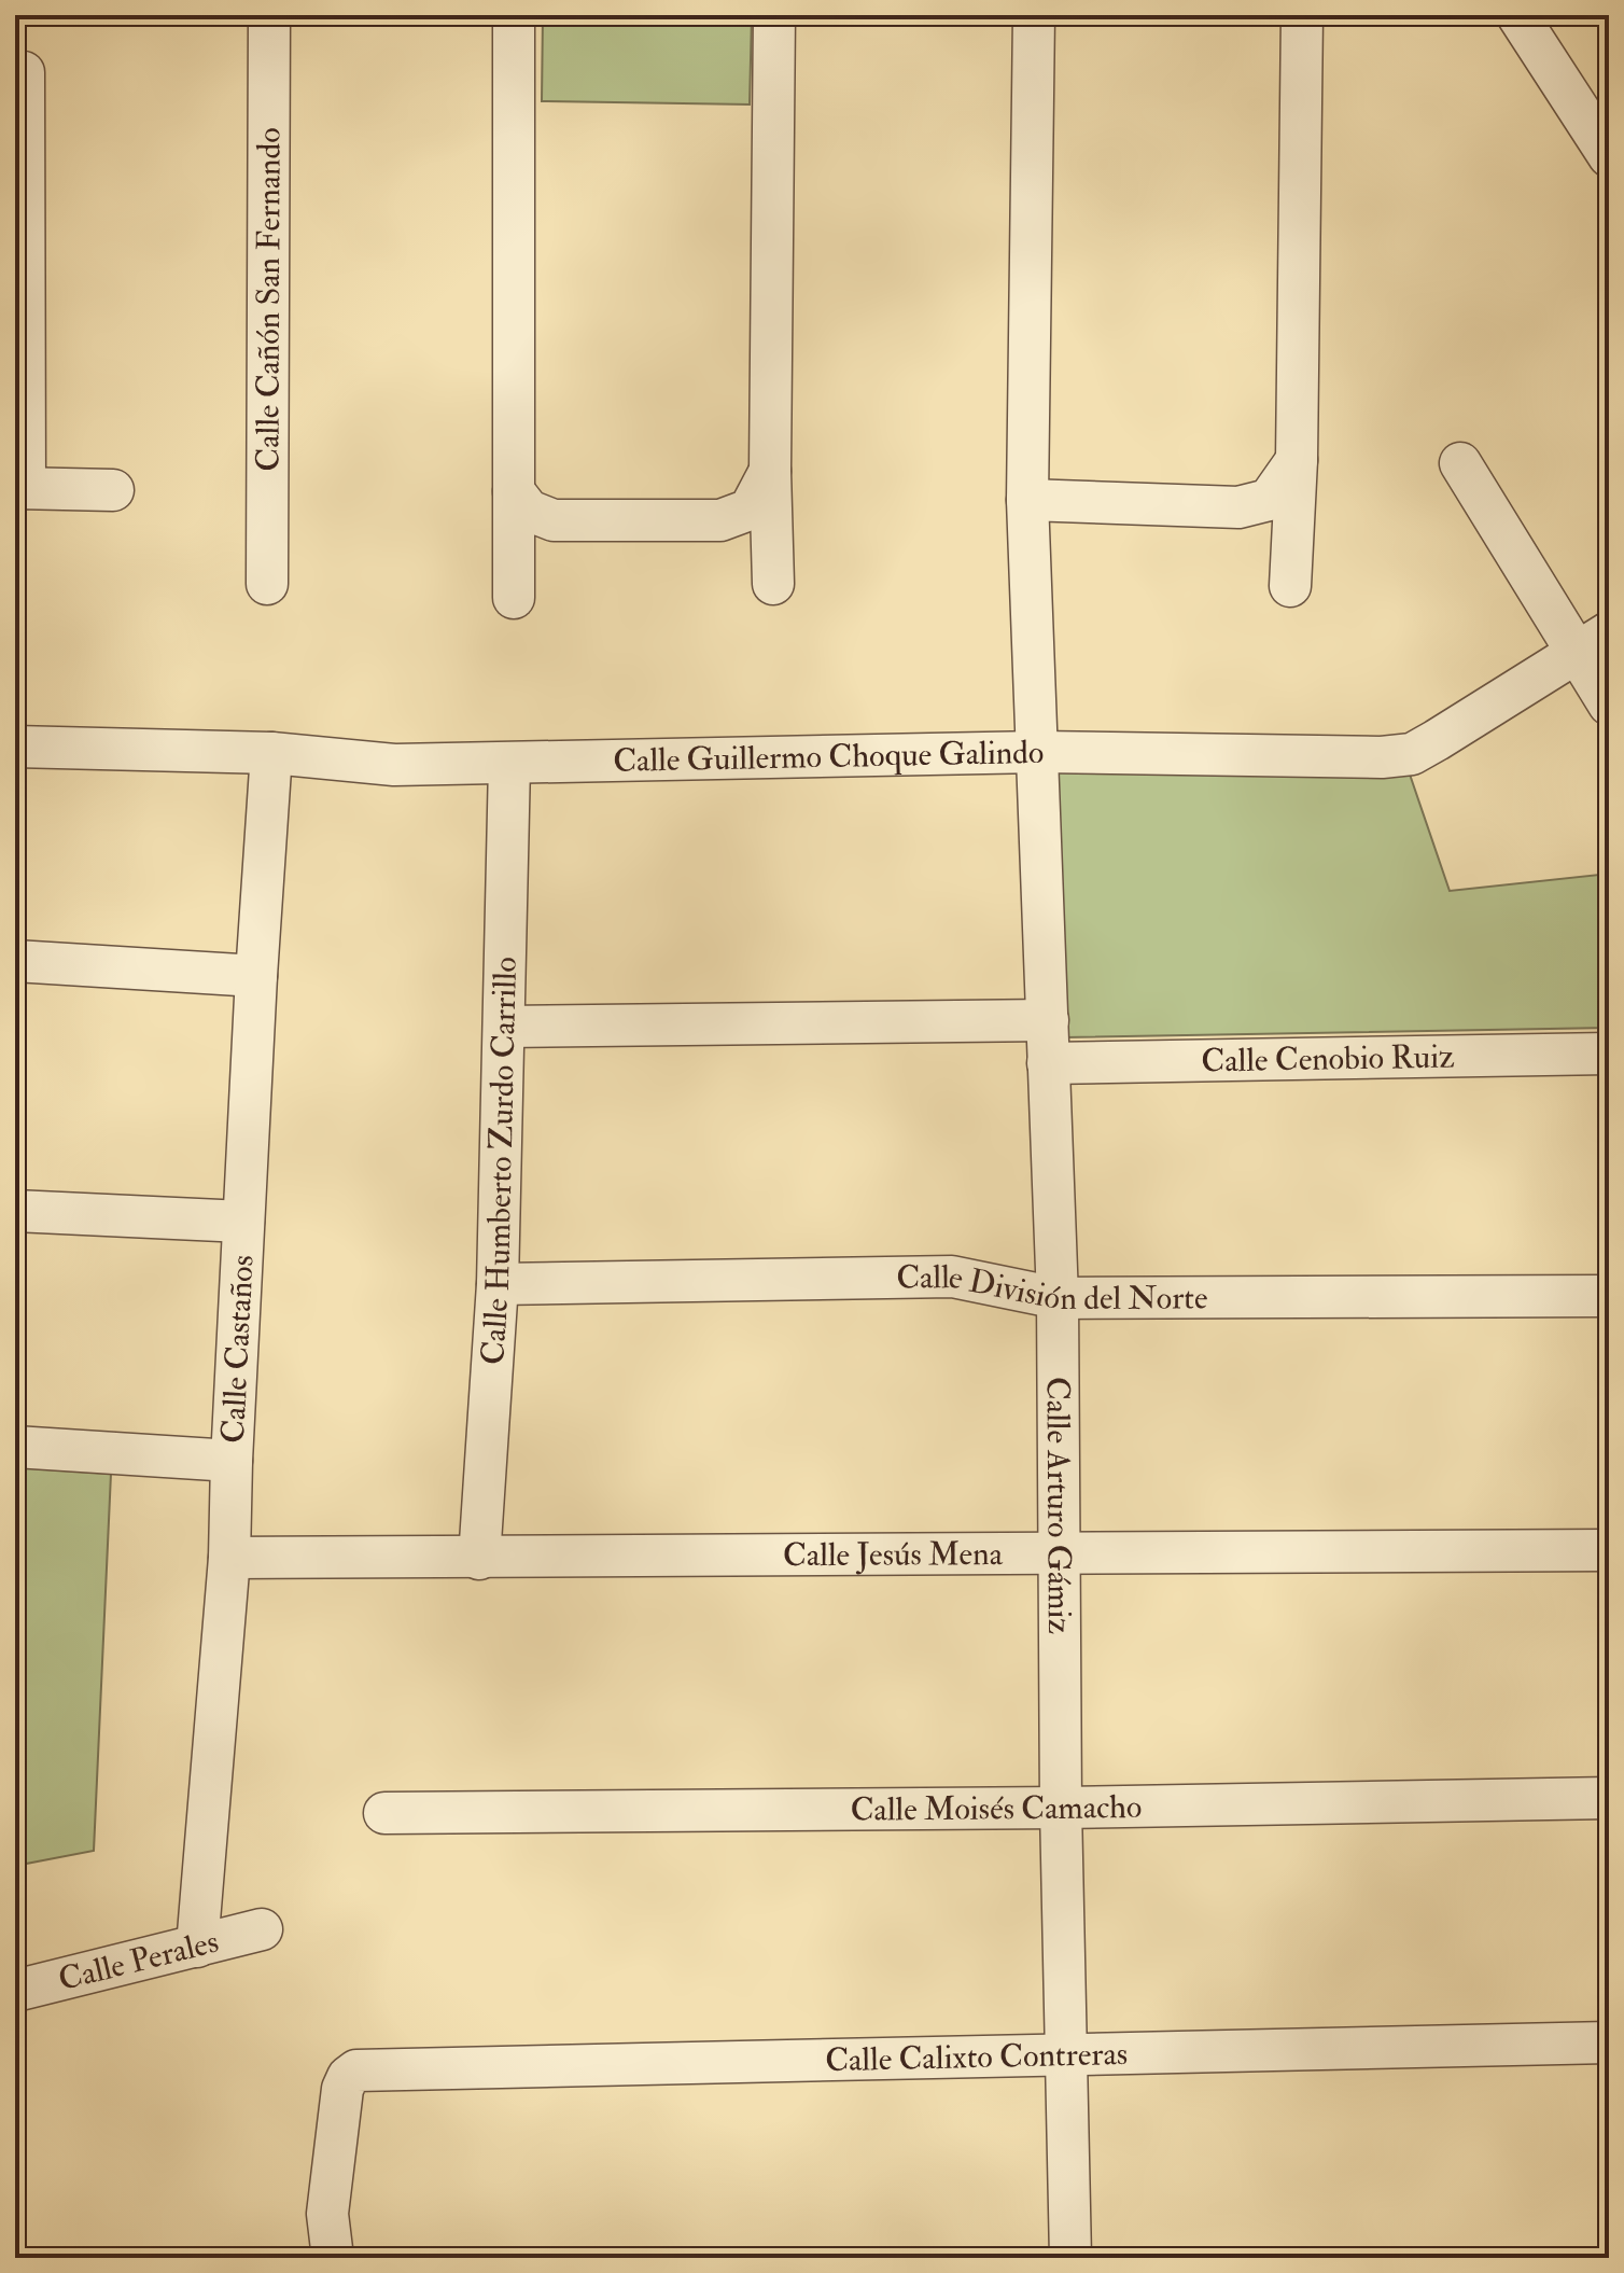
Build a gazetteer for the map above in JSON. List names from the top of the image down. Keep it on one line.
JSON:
{"streets":{"street":["Calle Cañón San Fernando","Calle Guillermo Choque Galindo","Calle Cenobio Ruiz","Calle Humberto Zurdo Carrillo","Calle División del Norte","Calle Castaños","Calle Arturo Gámiz","Calle Jesús Mena","Calle Moisés Camacho","Calle Perales","Calle Calixto Contreras"]},"crossings":[["Calle Guillermo Choque Galindo","Calle Humberto Zurdo Carrillo"],["Calle Guillermo Choque Galindo","Calle Castaños"],["Calle Guillermo Choque Galindo","Calle Arturo Gámiz"],["Calle Cenobio Ruiz","Calle Arturo Gámiz"],["Calle Humberto Zurdo Carrillo","Calle División del Norte"],["Calle Humberto Zurdo Carrillo","Calle Jesús Mena"],["Calle División del Norte","Calle Arturo Gámiz"],["Calle Castaños","Calle Jesús Mena"],["Calle Castaños","Calle Perales"],["Calle Arturo Gámiz","Calle Jesús Mena"],["Calle Arturo Gámiz","Calle Moisés Camacho"],["Calle Arturo Gámiz","Calle Calixto Contreras"]]}
